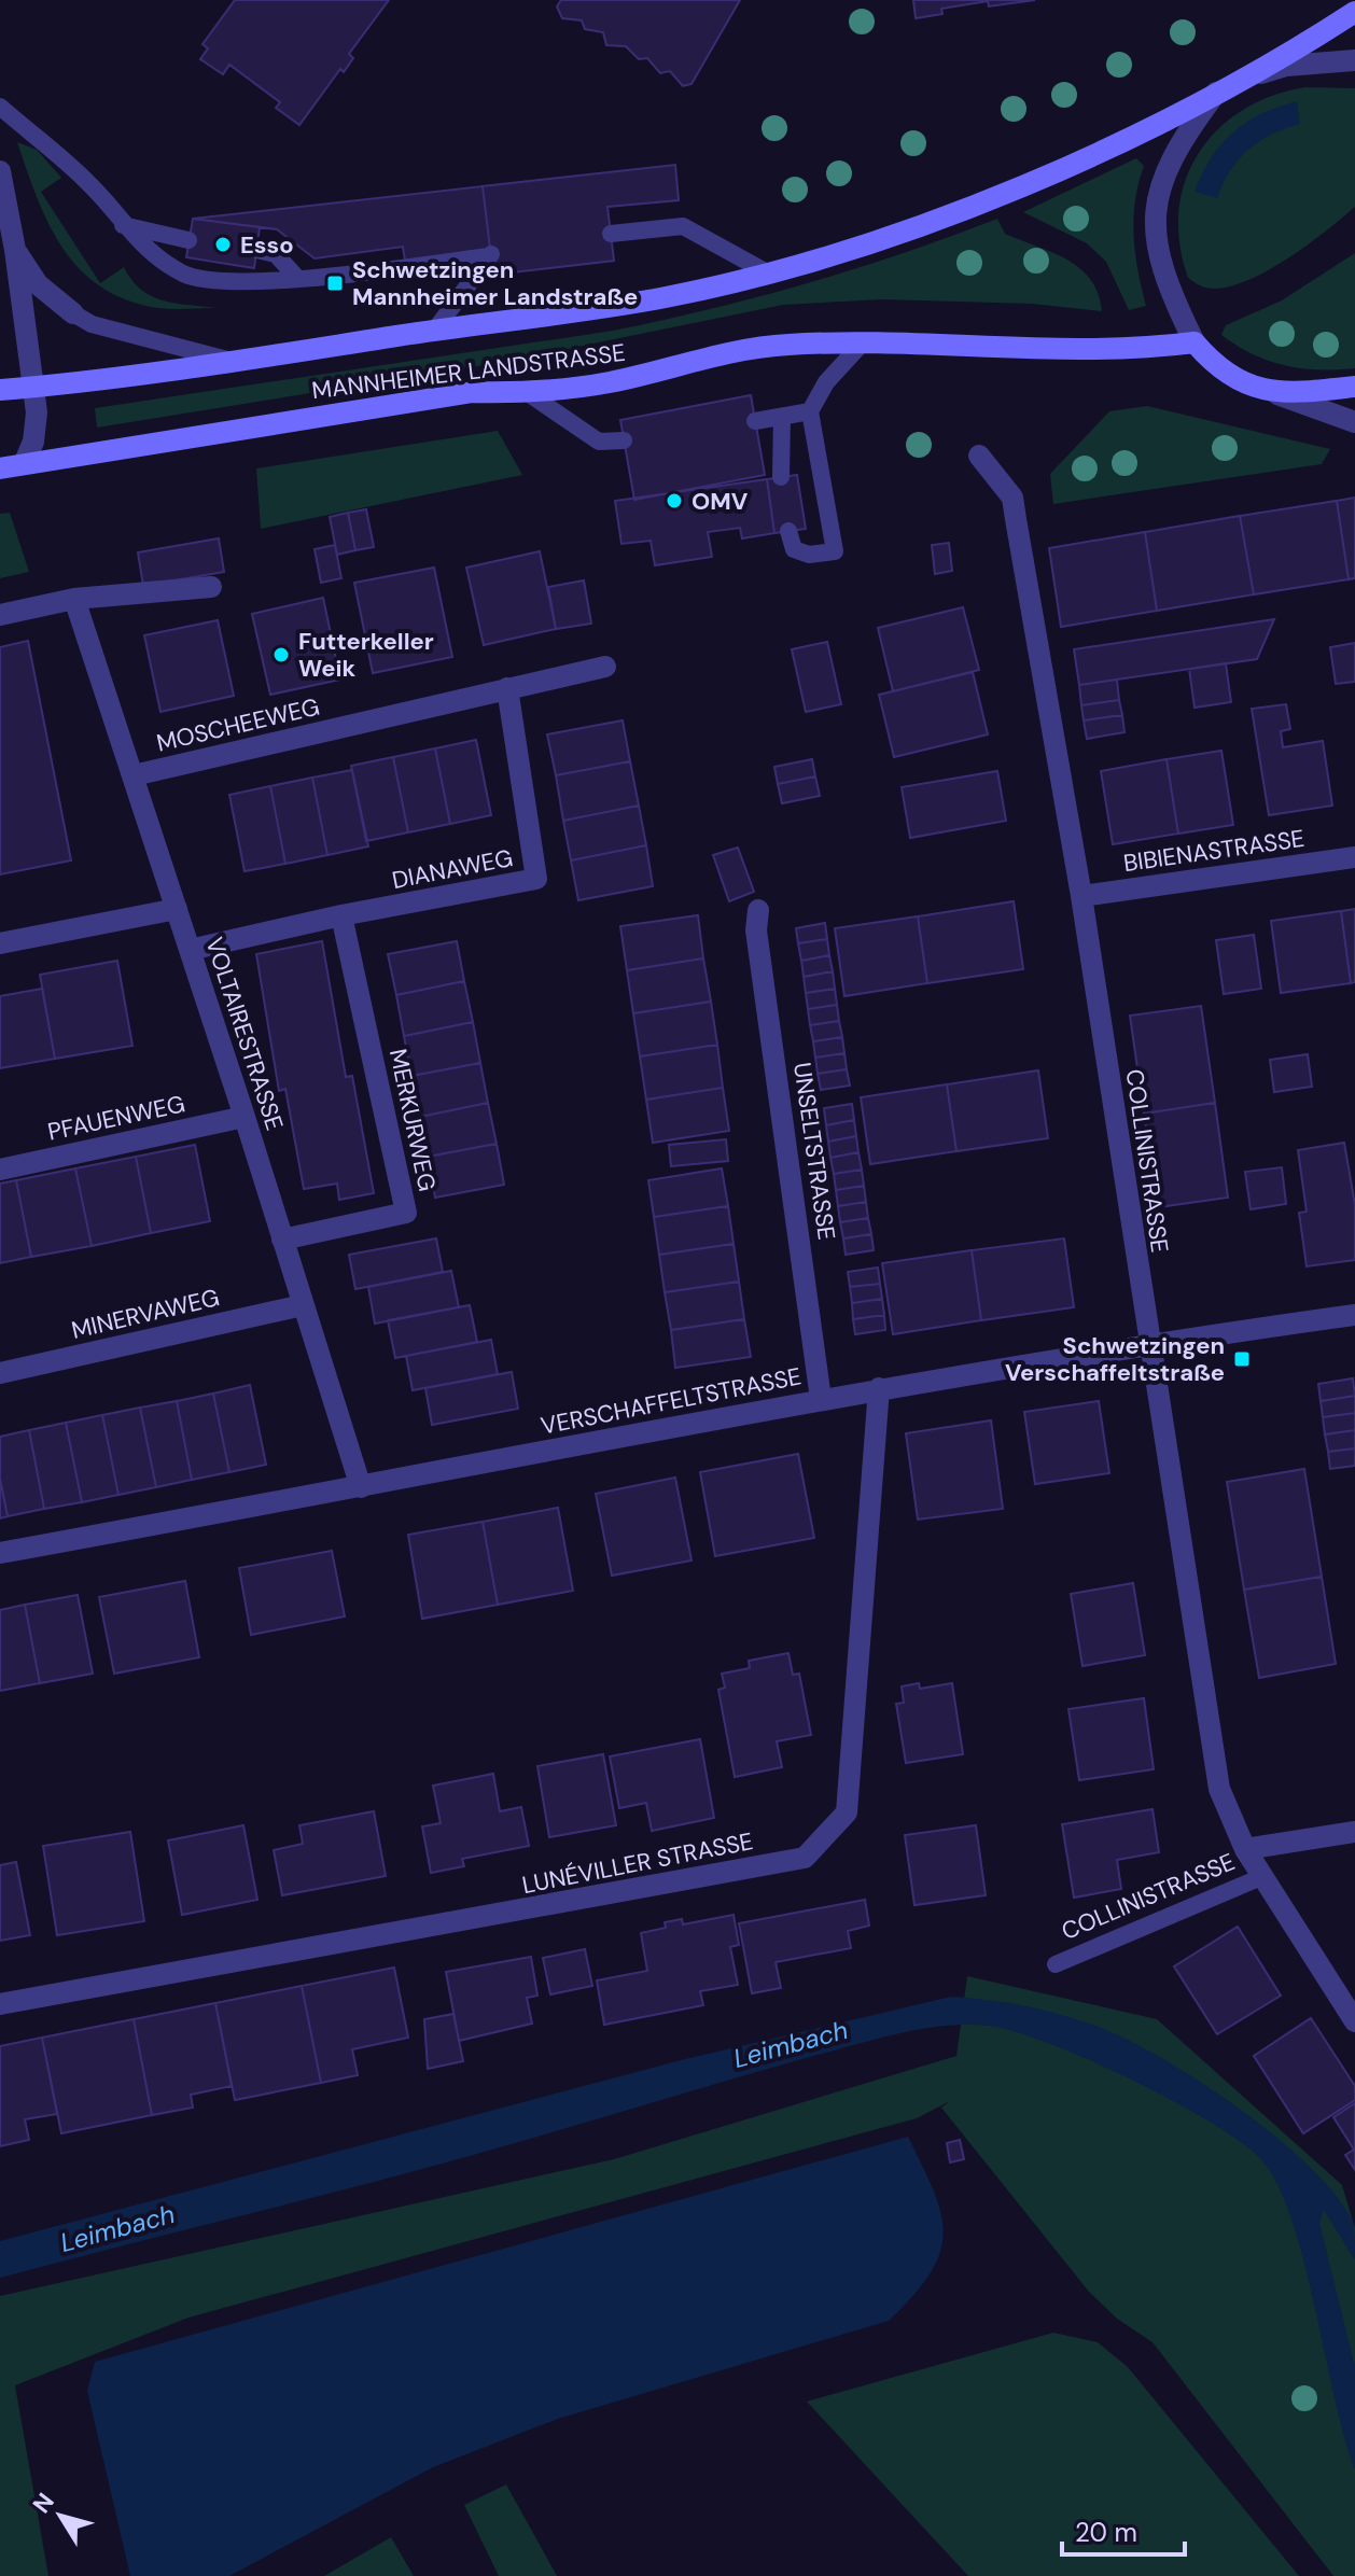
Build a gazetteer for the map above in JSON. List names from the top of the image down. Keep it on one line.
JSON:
{"streets":{"main road":["MANNHEIMER LANDSTRASSE"],"street":["MOSCHEEWEG","BIBIENASTRASSE","DIANAWEG","VOLTAIRESTRASSE","PFAUENWEG","MERKURWEG","UNSELTSTRASSE","COLLINISTRASSE","MINERVAWEG","VERSCHAFFELTSTRASSE","LUNÉVILLER STRASSE"]},"crossings":[["MOSCHEEWEG","DIANAWEG"],["MOSCHEEWEG","VOLTAIRESTRASSE"],["BIBIENASTRASSE","COLLINISTRASSE"],["DIANAWEG","VOLTAIRESTRASSE"],["DIANAWEG","MERKURWEG"],["VOLTAIRESTRASSE","PFAUENWEG"],["VOLTAIRESTRASSE","MERKURWEG"],["VOLTAIRESTRASSE","MINERVAWEG"],["VOLTAIRESTRASSE","VERSCHAFFELTSTRASSE"],["UNSELTSTRASSE","VERSCHAFFELTSTRASSE"],["COLLINISTRASSE","VERSCHAFFELTSTRASSE"],["VERSCHAFFELTSTRASSE","LUNÉVILLER STRASSE"]],"water":["Leimbach"],"places":{"other":["Esso","OMV","Futterkeller Weik"],"transit":["Schwetzingen Mannheimer Landstraße","Schwetzingen Verschaffeltstraße"]},"scale_bar":"20 m","north":"top left"}
